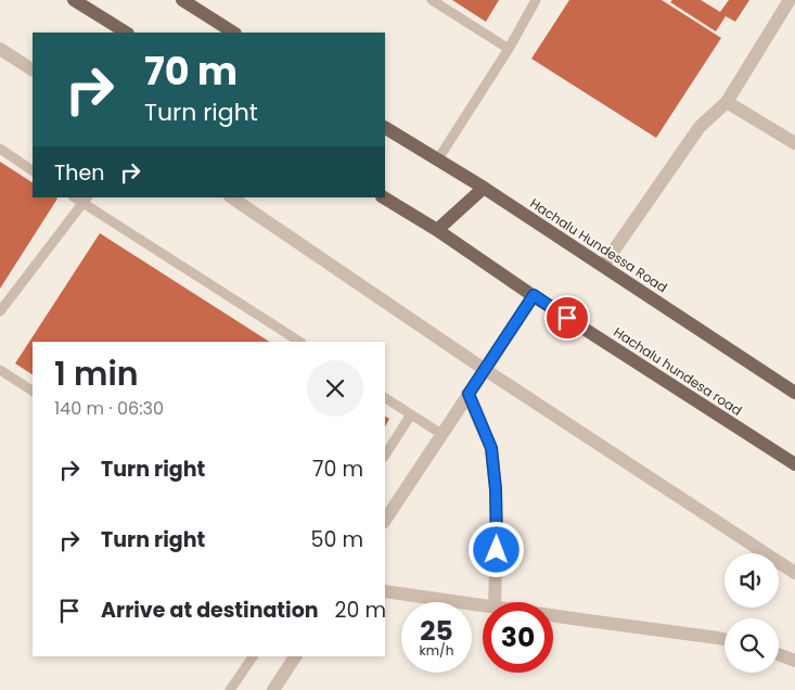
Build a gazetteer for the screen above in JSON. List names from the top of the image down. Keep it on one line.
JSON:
{"streets":{"main road":["Hachalu Hundessa Road","Hachalu hundesa road"]},"page":{"turn":["70 m","Turn right"],"then":"Then","heading":["1 min","140 m · 06:30"],"list":[{"name":"Turn right","value":"70 m"},{"name":"Turn right","value":"50 m"},{"name":"Arrive at destination","value":"20 m"}],"speed":"25 km/h","limit":"30"}}
